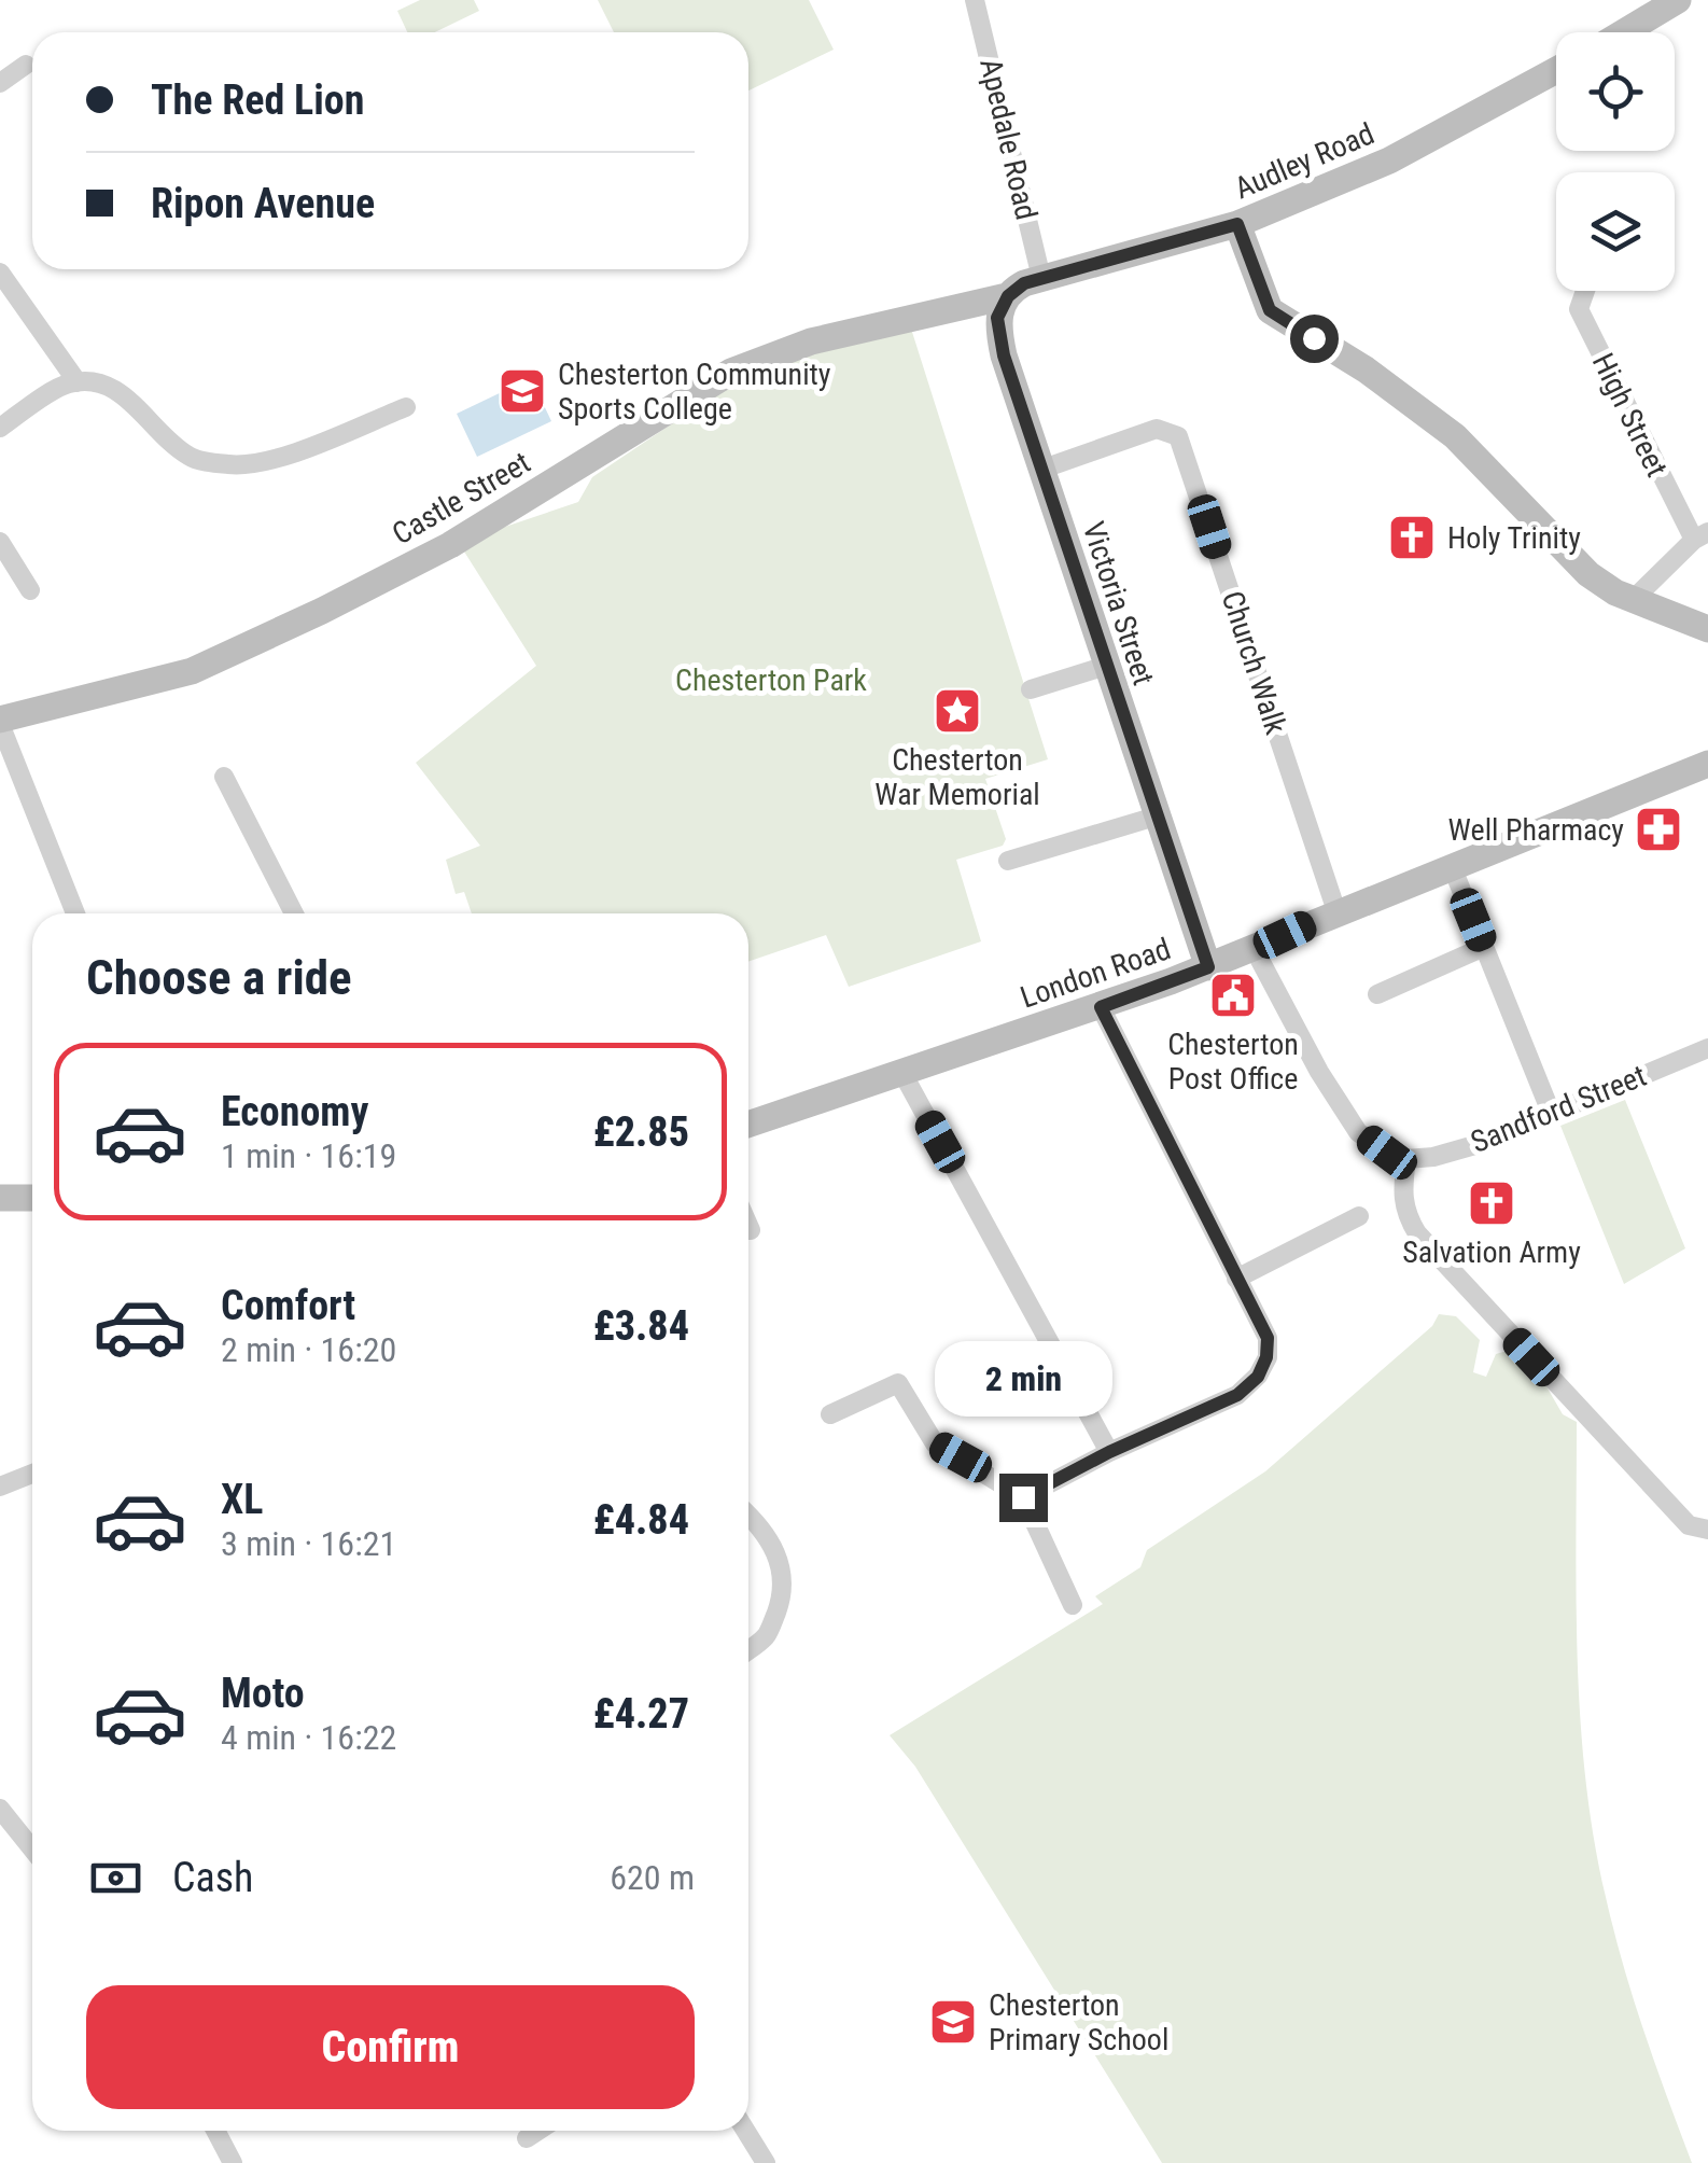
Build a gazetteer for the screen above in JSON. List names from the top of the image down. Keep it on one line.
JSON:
{"streets":{"street":["Apedale Road","Audley Road","High Street","Castle Street","Victoria Street","Church Walk","London Road","Sandford Street"]},"crossings":[["Apedale Road","Audley Road"],["Castle Street","Victoria Street"],["Victoria Street","Church Walk"],["Victoria Street","London Road"],["Church Walk","London Road"]],"parks":["Chesterton Park"],"places":{"school or university":["Chesterton Community Sports College","Chesterton Primary School"],"church":["Holy Trinity","Salvation Army"],"place":["Chesterton War Memorial"],"pharmacy":["Well Pharmacy"],"public building":["Chesterton Post Office"]},"page":{"banner":["The Red Lion","Ripon Avenue"],"heading":"Choose a ride","list":[{"name":"Economy","note":"1 min · 16:19","value":"£2.85"},{"name":"Comfort","note":"2 min · 16:20","value":"£3.84"},{"name":"XL","note":"3 min · 16:21","value":"£4.84"},{"name":"Moto","note":"4 min · 16:22","value":"£4.27"}],"bubble":"2 min","pay":["Cash","620 m"],"buttons":"Confirm"}}
